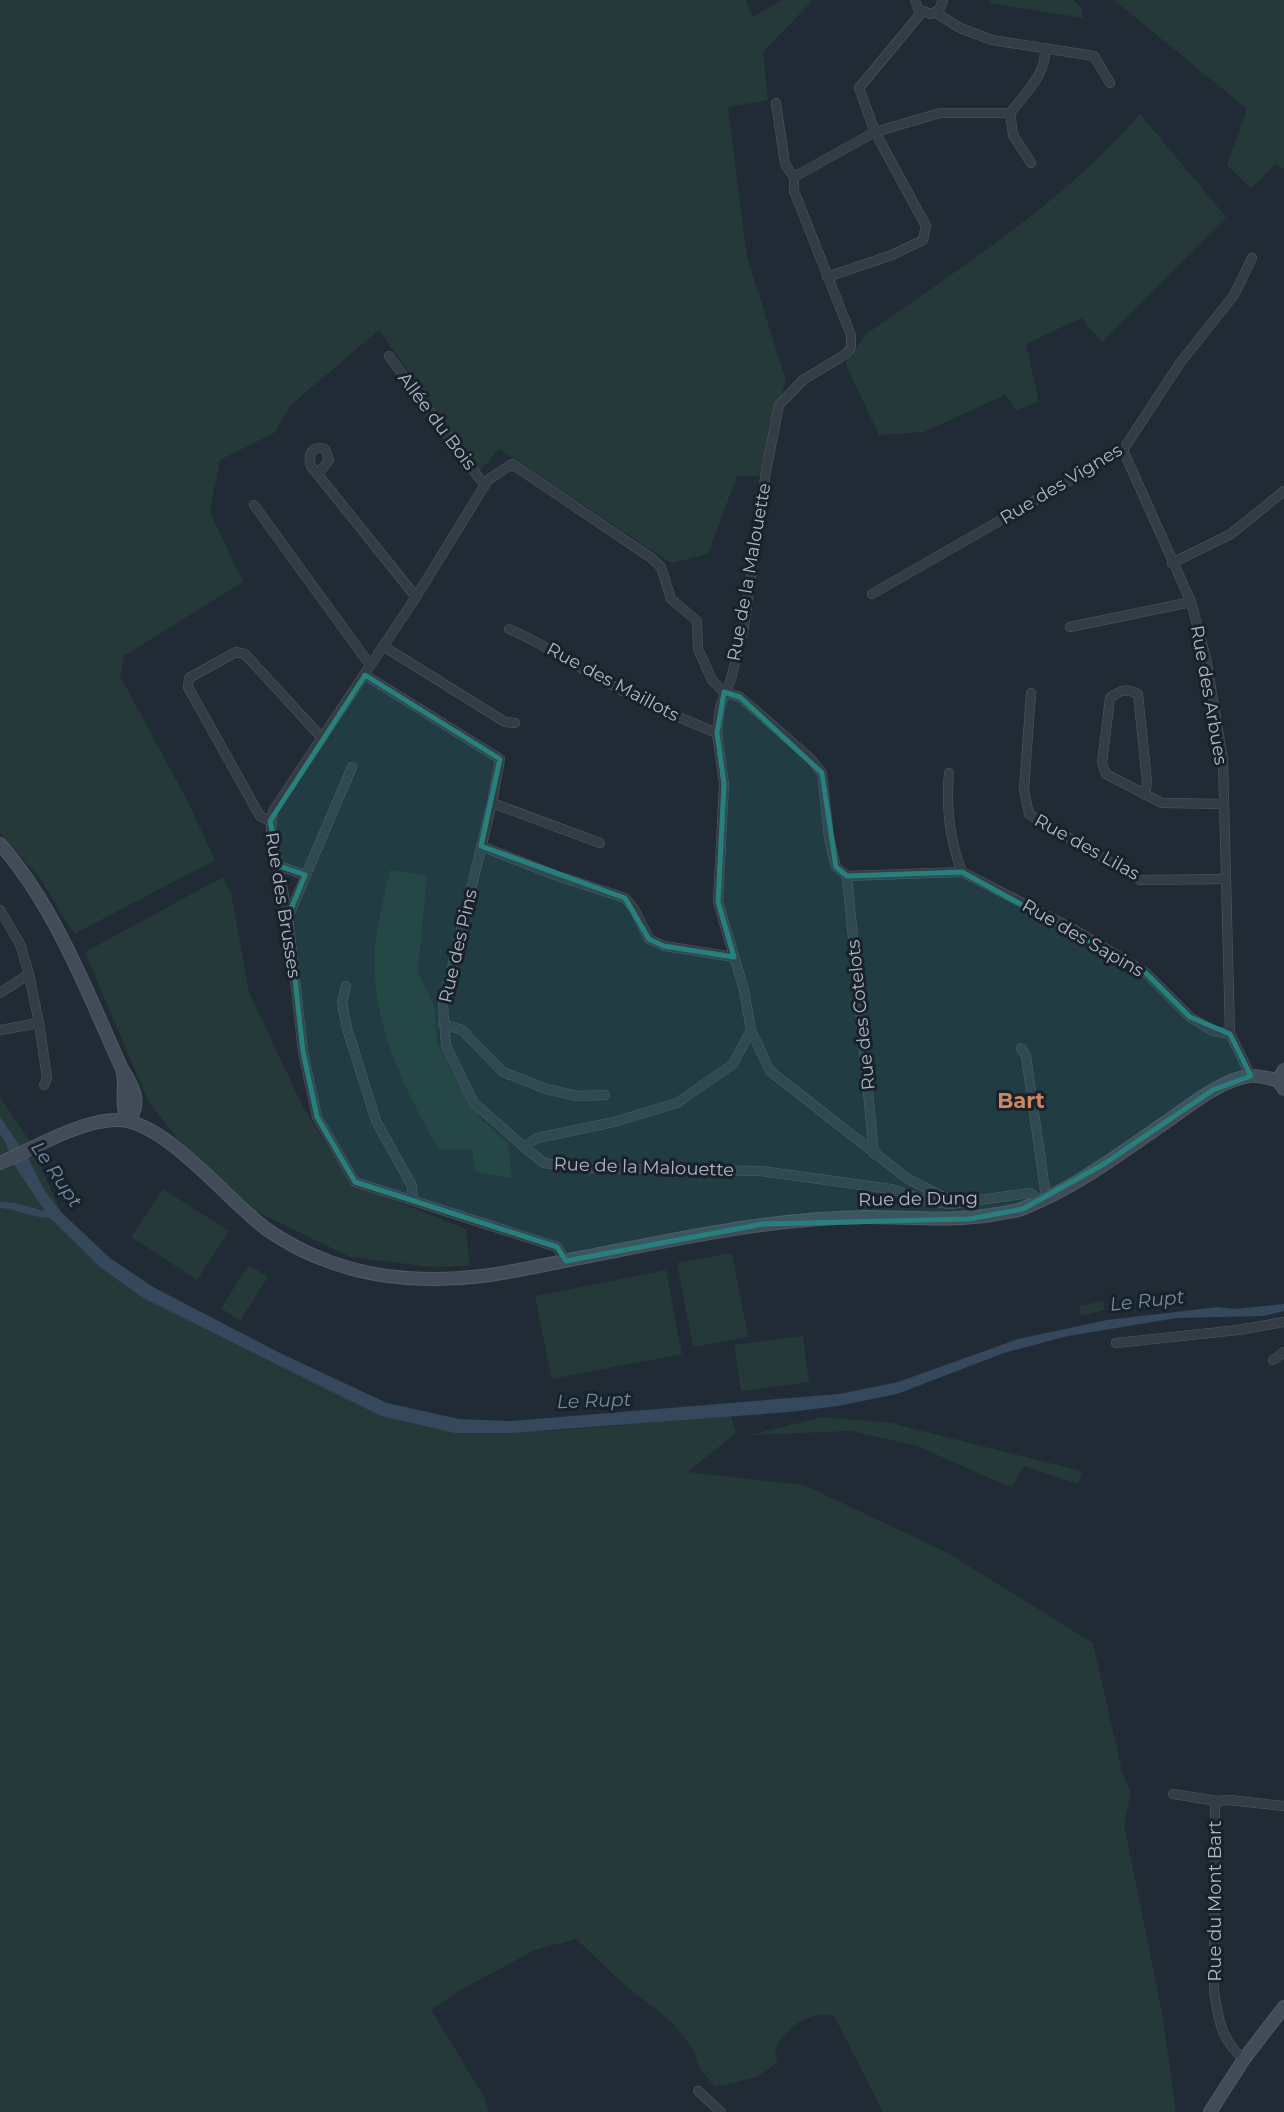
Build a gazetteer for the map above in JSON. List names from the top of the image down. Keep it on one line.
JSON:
{"streets":{"main road":["Rue de Dung"],"street":["Allée du Bois","Rue des Vignes","Rue de la Malouette","Rue des Maillots","Rue des Arbues","Rue des Lilas","Rue des Brusses","Rue des Sapins","Rue des Pins","Rue des Cotelots","Rue du Mont Bart"]},"crossings":[["Allée du Bois","Rue des Brusses"],["Rue des Vignes","Rue des Arbues"],["Rue de la Malouette","Rue des Maillots"],["Rue de la Malouette","Rue des Brusses"],["Rue de la Malouette","Rue des Pins"],["Rue de la Malouette","Rue de Dung"],["Rue des Arbues","Rue des Lilas"],["Rue des Arbues","Rue des Sapins"],["Rue des Arbues","Rue de Dung"],["Rue des Brusses","Rue des Pins"],["Rue des Brusses","Rue de Dung"],["Rue des Sapins","Rue des Cotelots"]],"districts":["Bart"],"water":["Le Rupt"]}
